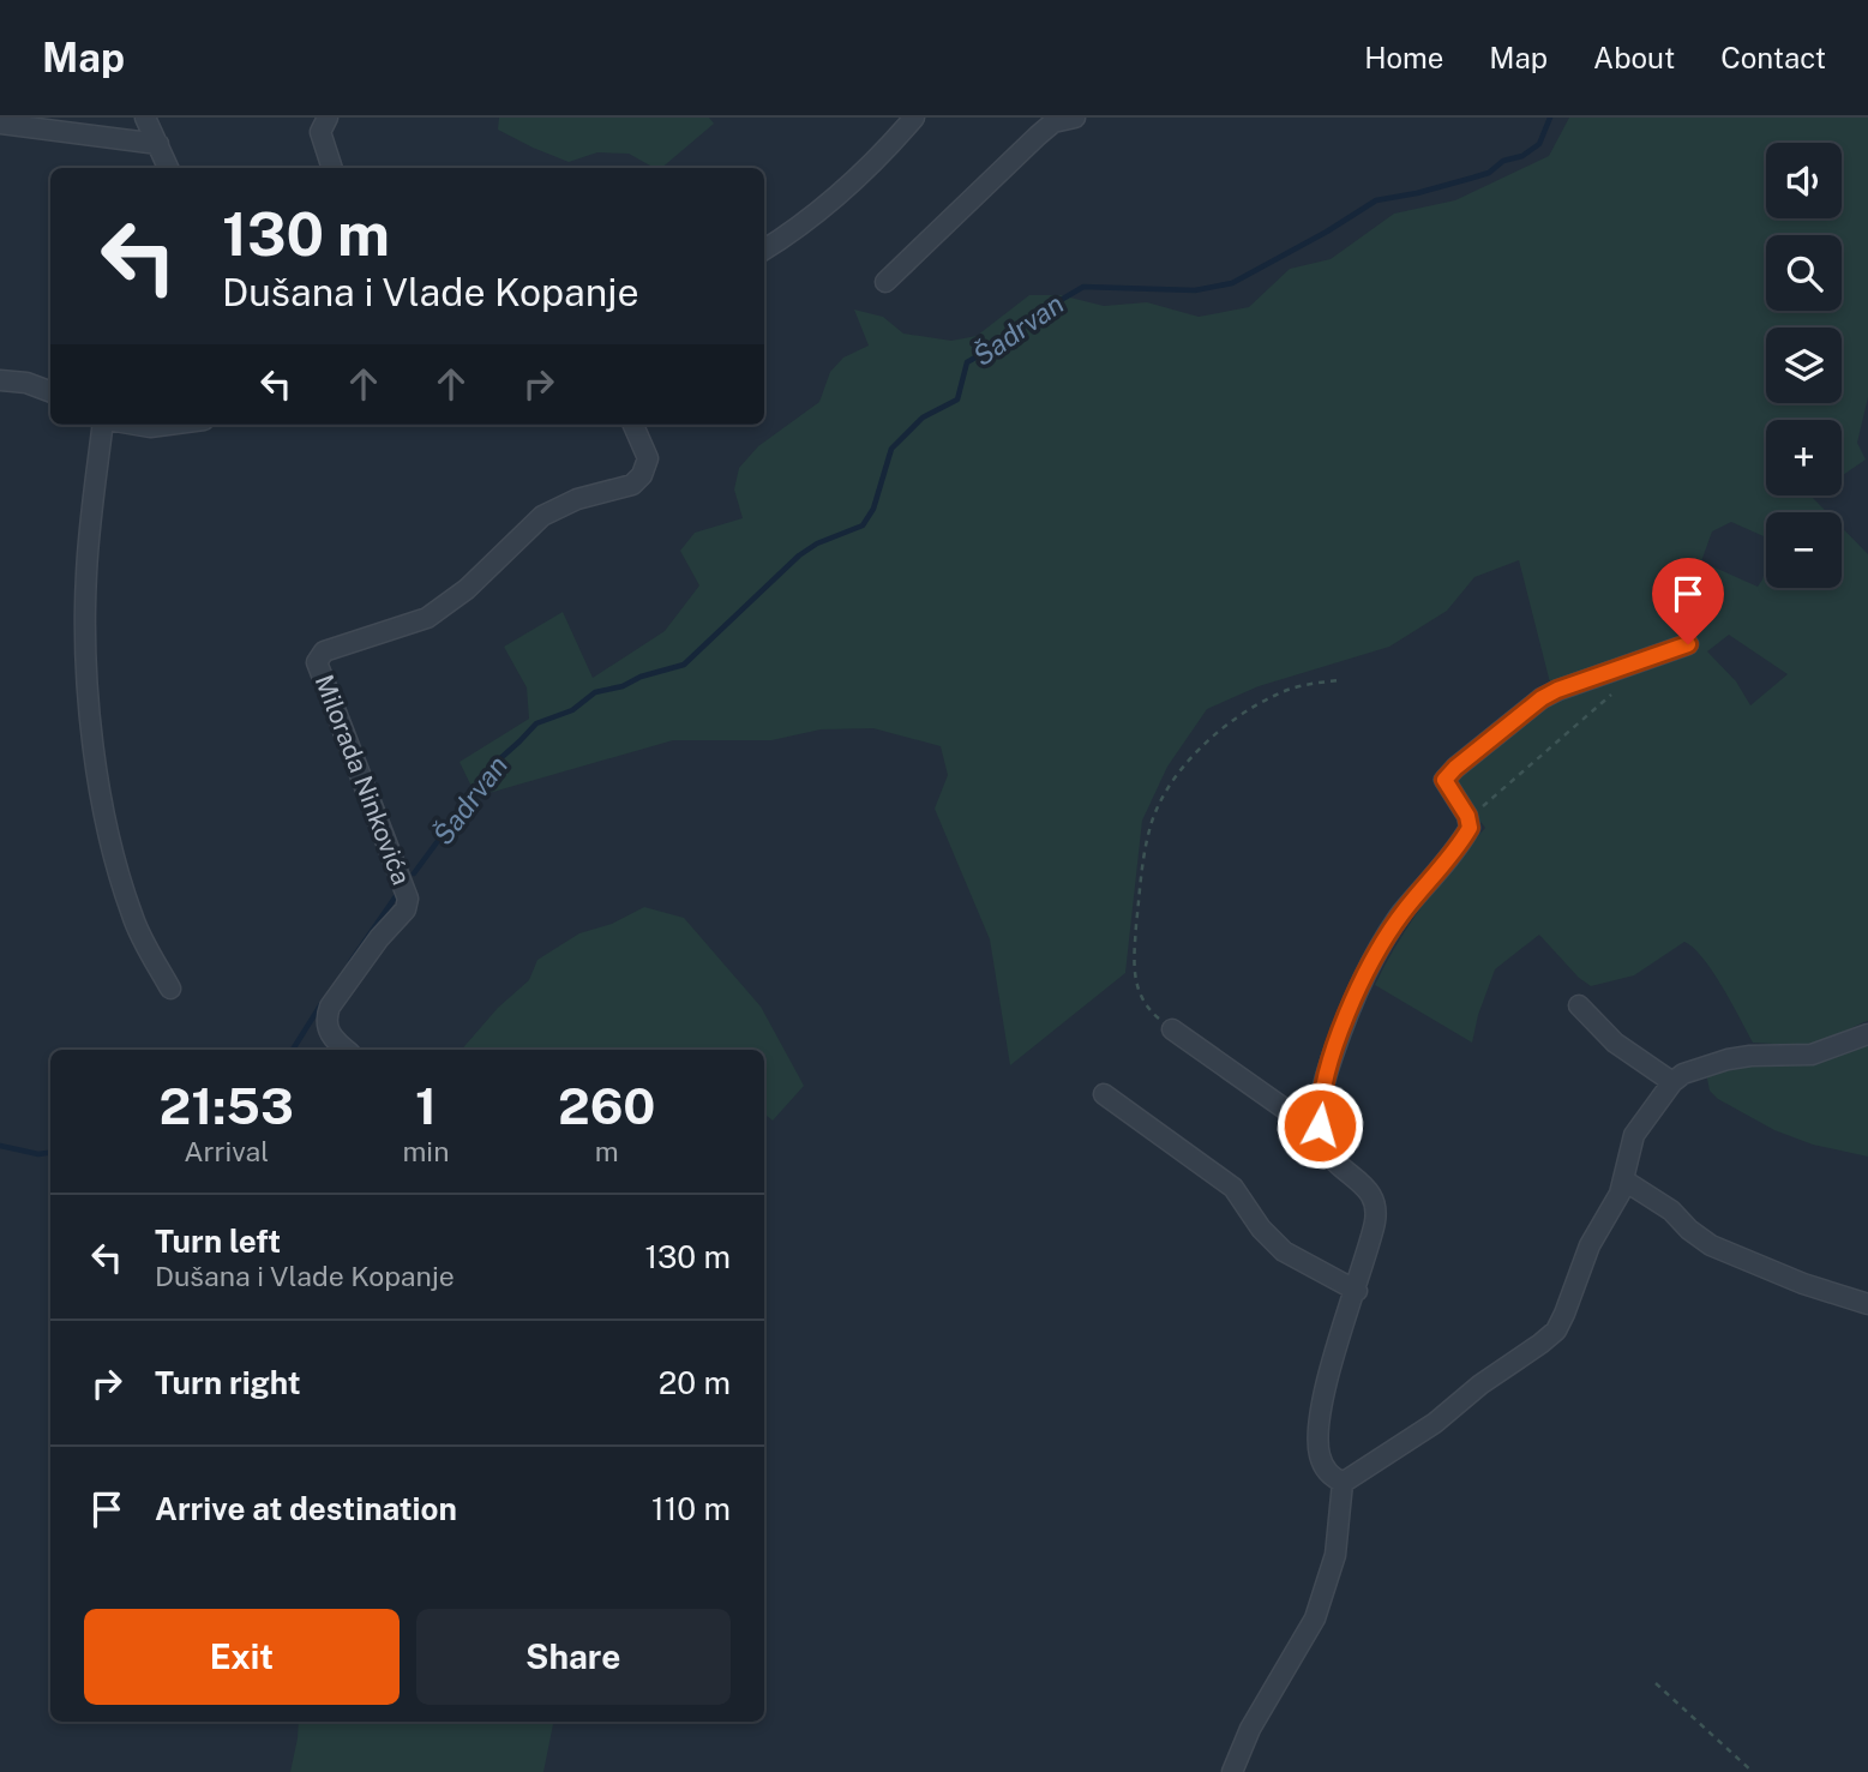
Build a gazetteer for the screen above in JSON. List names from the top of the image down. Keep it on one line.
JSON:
{"streets":{"street":["Milorada Ninkovića"]},"water":["Šadrvan"],"page":{"header":"Map","nav":["Home","Map","About","Contact"],"map_buttons":["+","−"],"turn":["130 m","Dušana i Vlade Kopanje"],"eta":["21:53","Arrival","1","min","260","m"],"list":[{"name":"Turn left","note":"Dušana i Vlade Kopanje","value":"130 m"},{"name":"Turn right","value":"20 m"},{"name":"Arrive at destination","value":"110 m"}],"buttons":["Exit","Share"]}}
